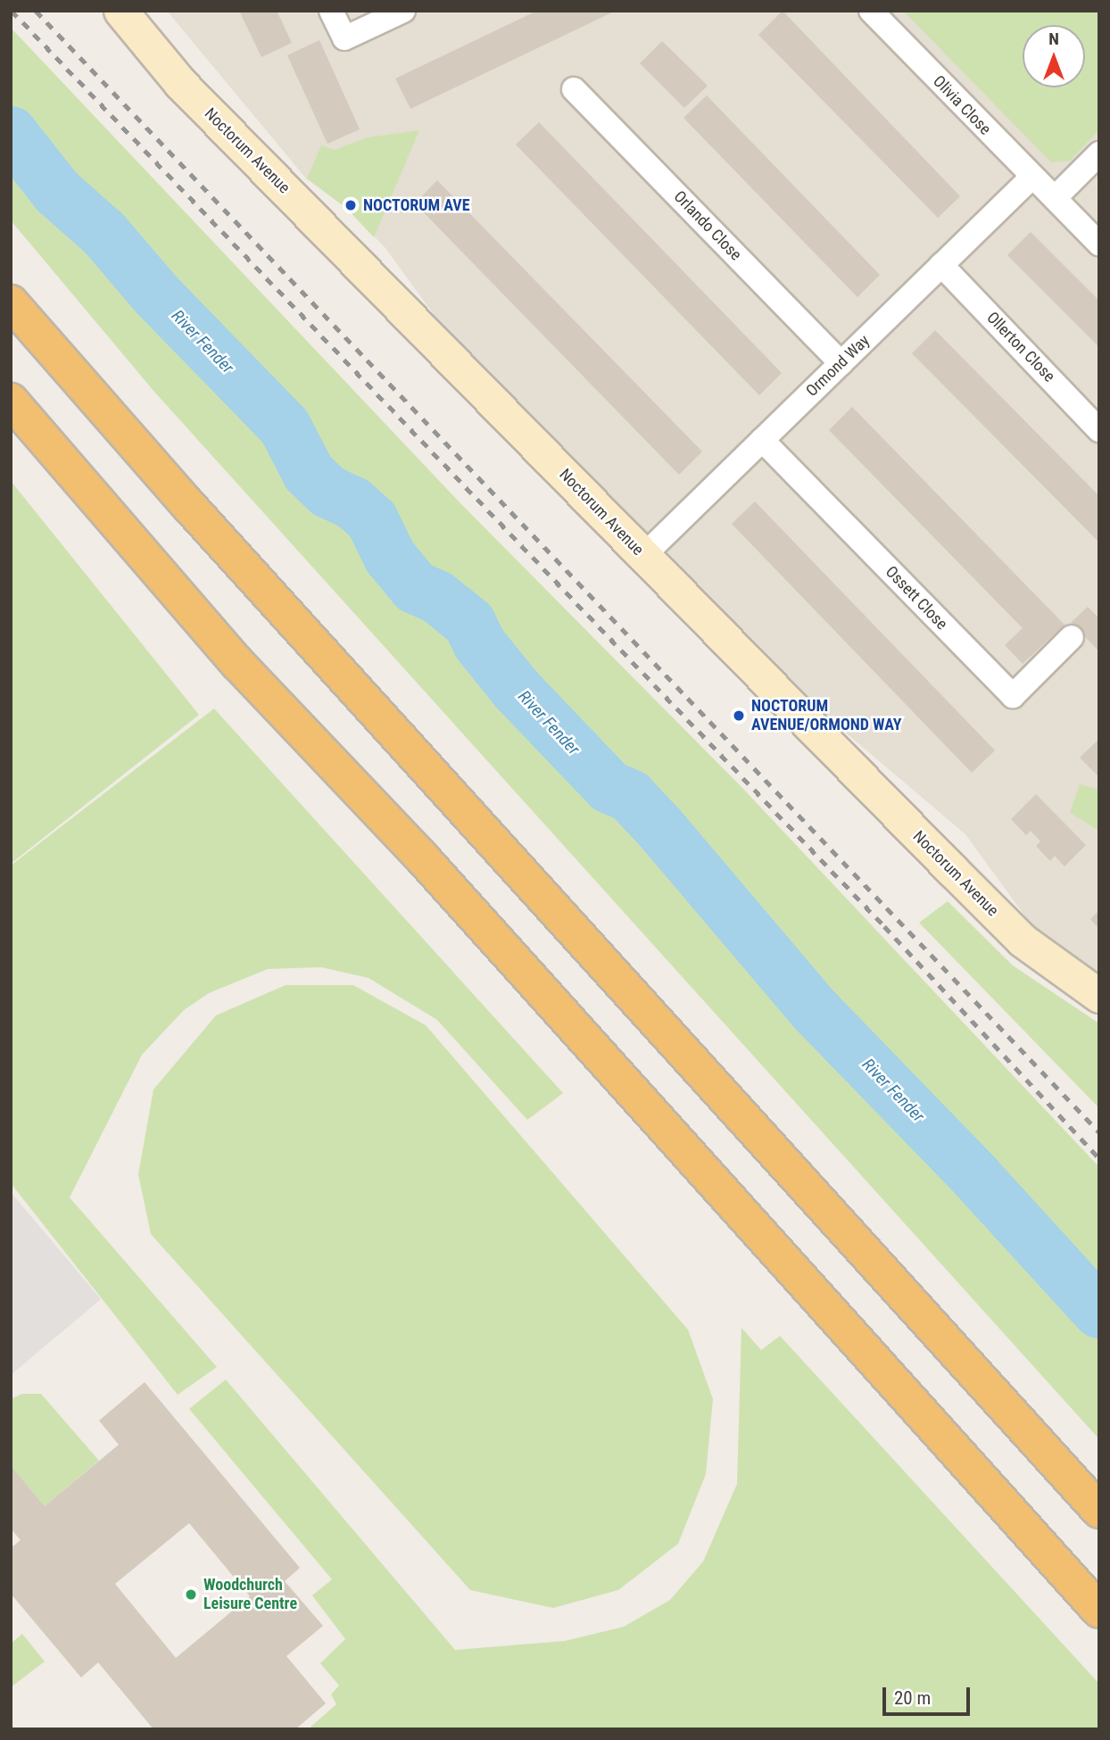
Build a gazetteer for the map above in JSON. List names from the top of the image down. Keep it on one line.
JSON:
{"streets":{"street":["Olivia Close","Noctorum Avenue","Orlando Close","Ollerton Close","Ormond Way","Ossett Close"]},"crossings":[["Olivia Close","Ormond Way"],["Noctorum Avenue","Ormond Way"],["Orlando Close","Ormond Way"],["Ollerton Close","Ormond Way"],["Ormond Way","Ossett Close"]],"water":["River Fender"],"places":["NOCTORUM AVE","NOCTORUM AVENUE/ORMOND WAY","Woodchurch Leisure Centre"],"scale_bar":"20 m","north":"top"}
